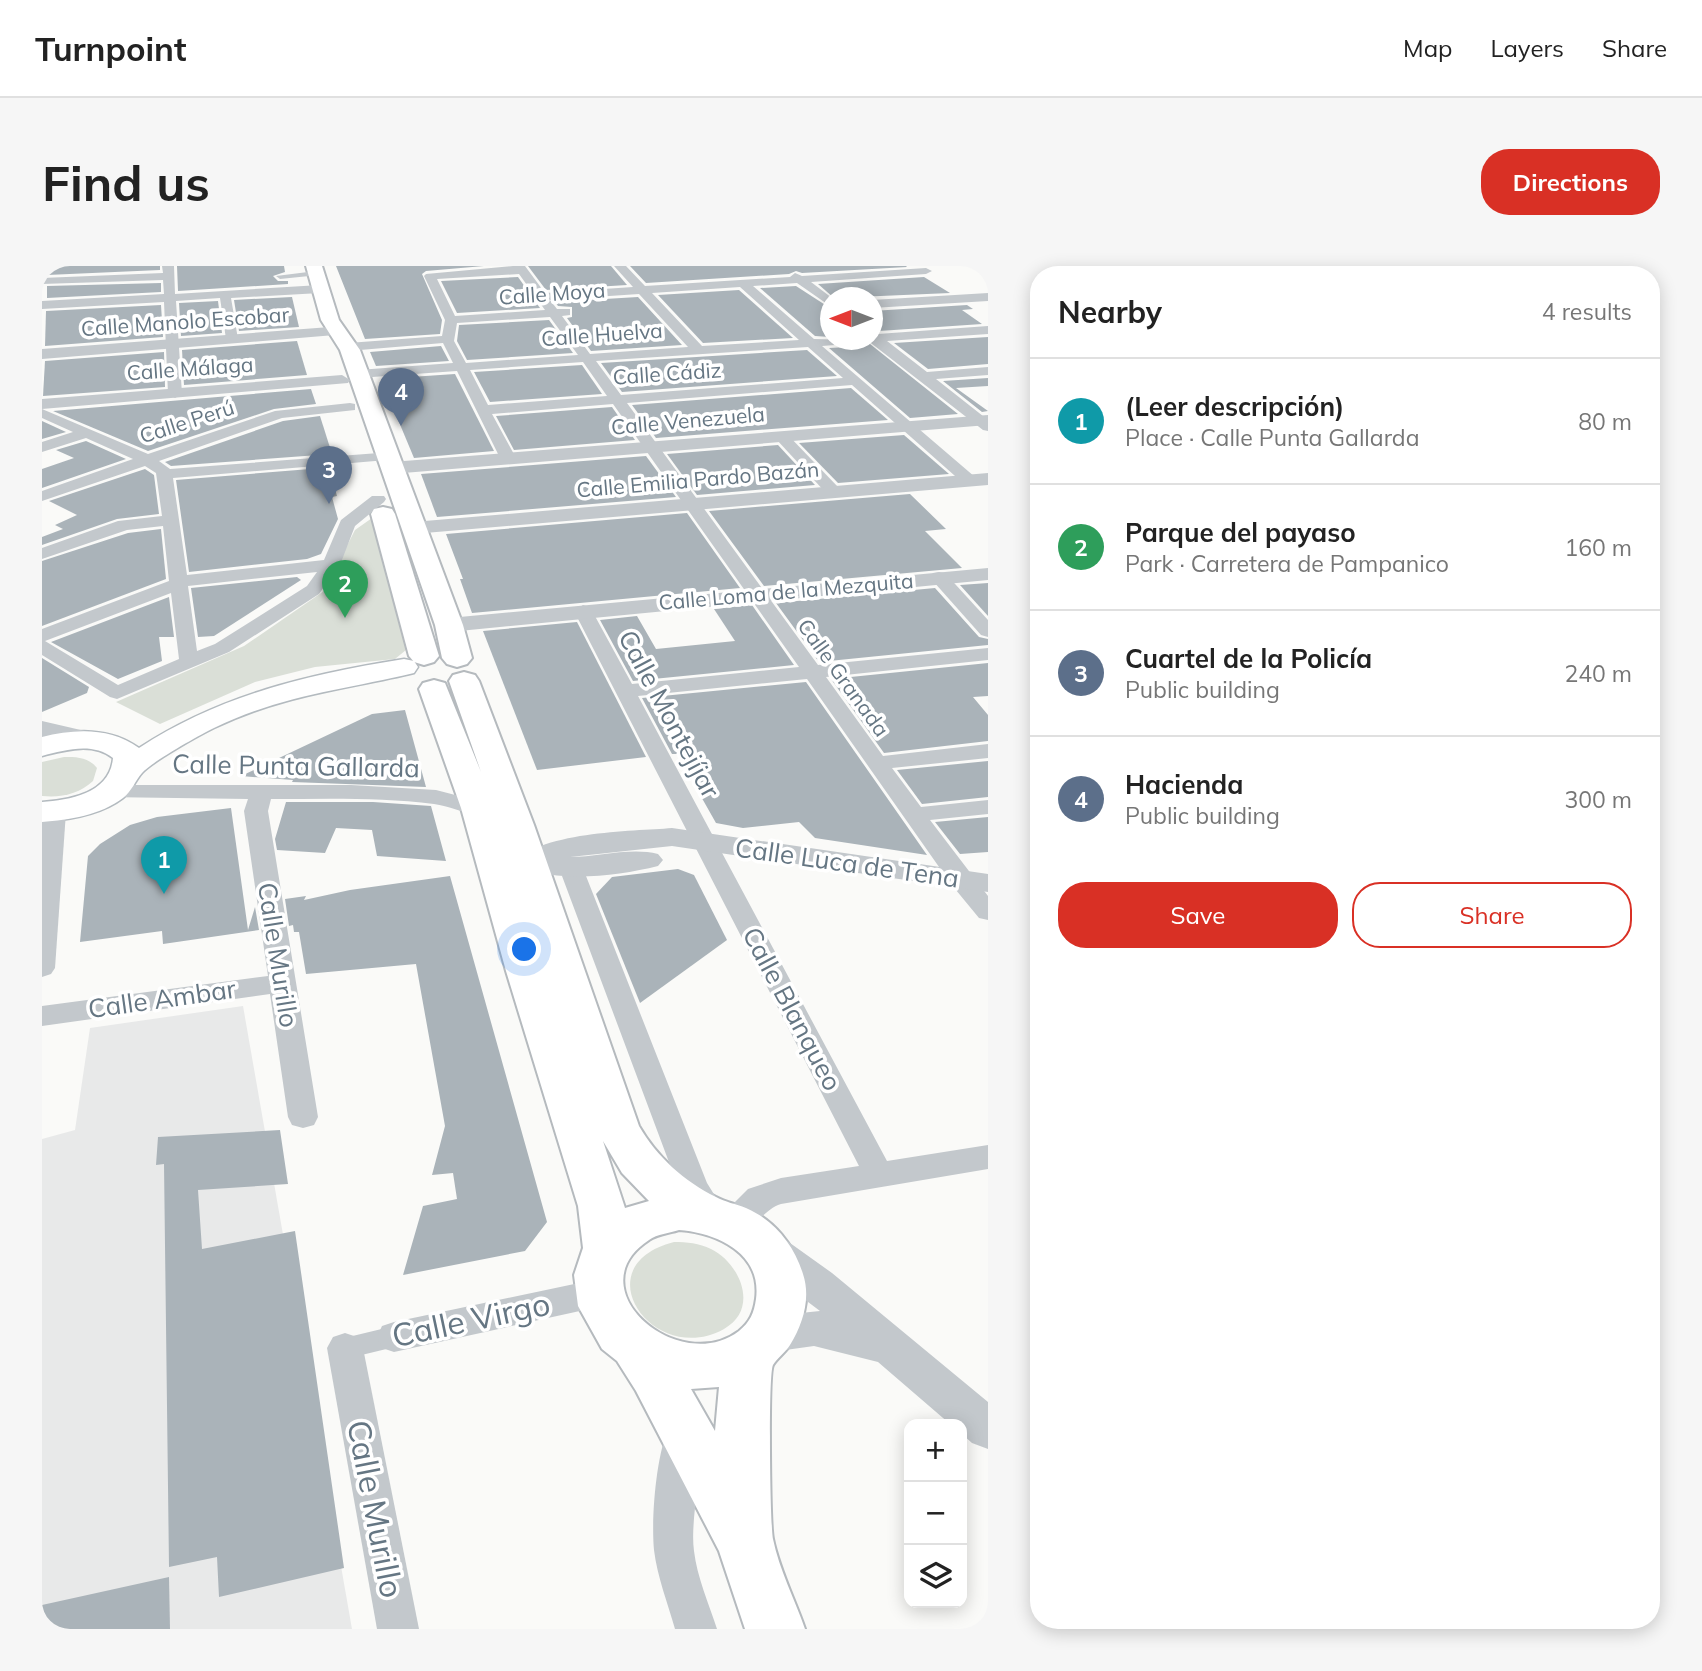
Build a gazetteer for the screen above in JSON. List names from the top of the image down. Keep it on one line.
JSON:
{"streets":{"street":["Calle Moya","Calle Manolo Escobar","Calle Huelva","Calle Málaga","Calle Cádiz","Calle Venezuela","Calle Perú","Calle Emilia Pardo Bazán","Calle Loma de la Mezquita","Calle Granada","Calle Montejíjar","Calle Punta Gallarda","Calle Luca de Tena","Calle Murillo","Calle Ambar","Calle Blanqueo","Calle Virgo"]},"crossings":[["Calle Moya","Calle Granada"],["Calle Manolo Escobar","Calle Huelva"],["Calle Manolo Escobar","Calle Málaga"],["Calle Huelva","Calle Málaga"],["Calle Huelva","Calle Granada"],["Calle Cádiz","Calle Granada"],["Calle Venezuela","Calle Granada"],["Calle Emilia Pardo Bazán","Calle Granada"],["Calle Loma de la Mezquita","Calle Granada"],["Calle Loma de la Mezquita","Calle Montejíjar"],["Calle Granada","Calle Luca de Tena"],["Calle Montejíjar","Calle Luca de Tena"],["Calle Montejíjar","Calle Blanqueo"],["Calle Punta Gallarda","Calle Murillo"],["Calle Luca de Tena","Calle Blanqueo"],["Calle Murillo","Calle Ambar"],["Calle Murillo","Calle Virgo"]],"north":"left","page":{"header":"Turnpoint","nav":["Map","Layers","Share"],"buttons":["Directions",["Save","Share"]],"title":"Find us","heading":["Nearby","4 results"],"list":[{"mark":"1","name":"(Leer descripción)","note":"Place · Calle Punta Gallarda","value":"80 m"},{"mark":"2","name":"Parque del payaso","note":"Park · Carretera de Pampanico","value":"160 m"},{"mark":"3","name":"Cuartel de la Policía","note":"Public building","value":"240 m"},{"mark":"4","name":"Hacienda","note":"Public building","value":"300 m"}],"pins":["4","3","2","1"],"map_buttons":["+","−"]}}
